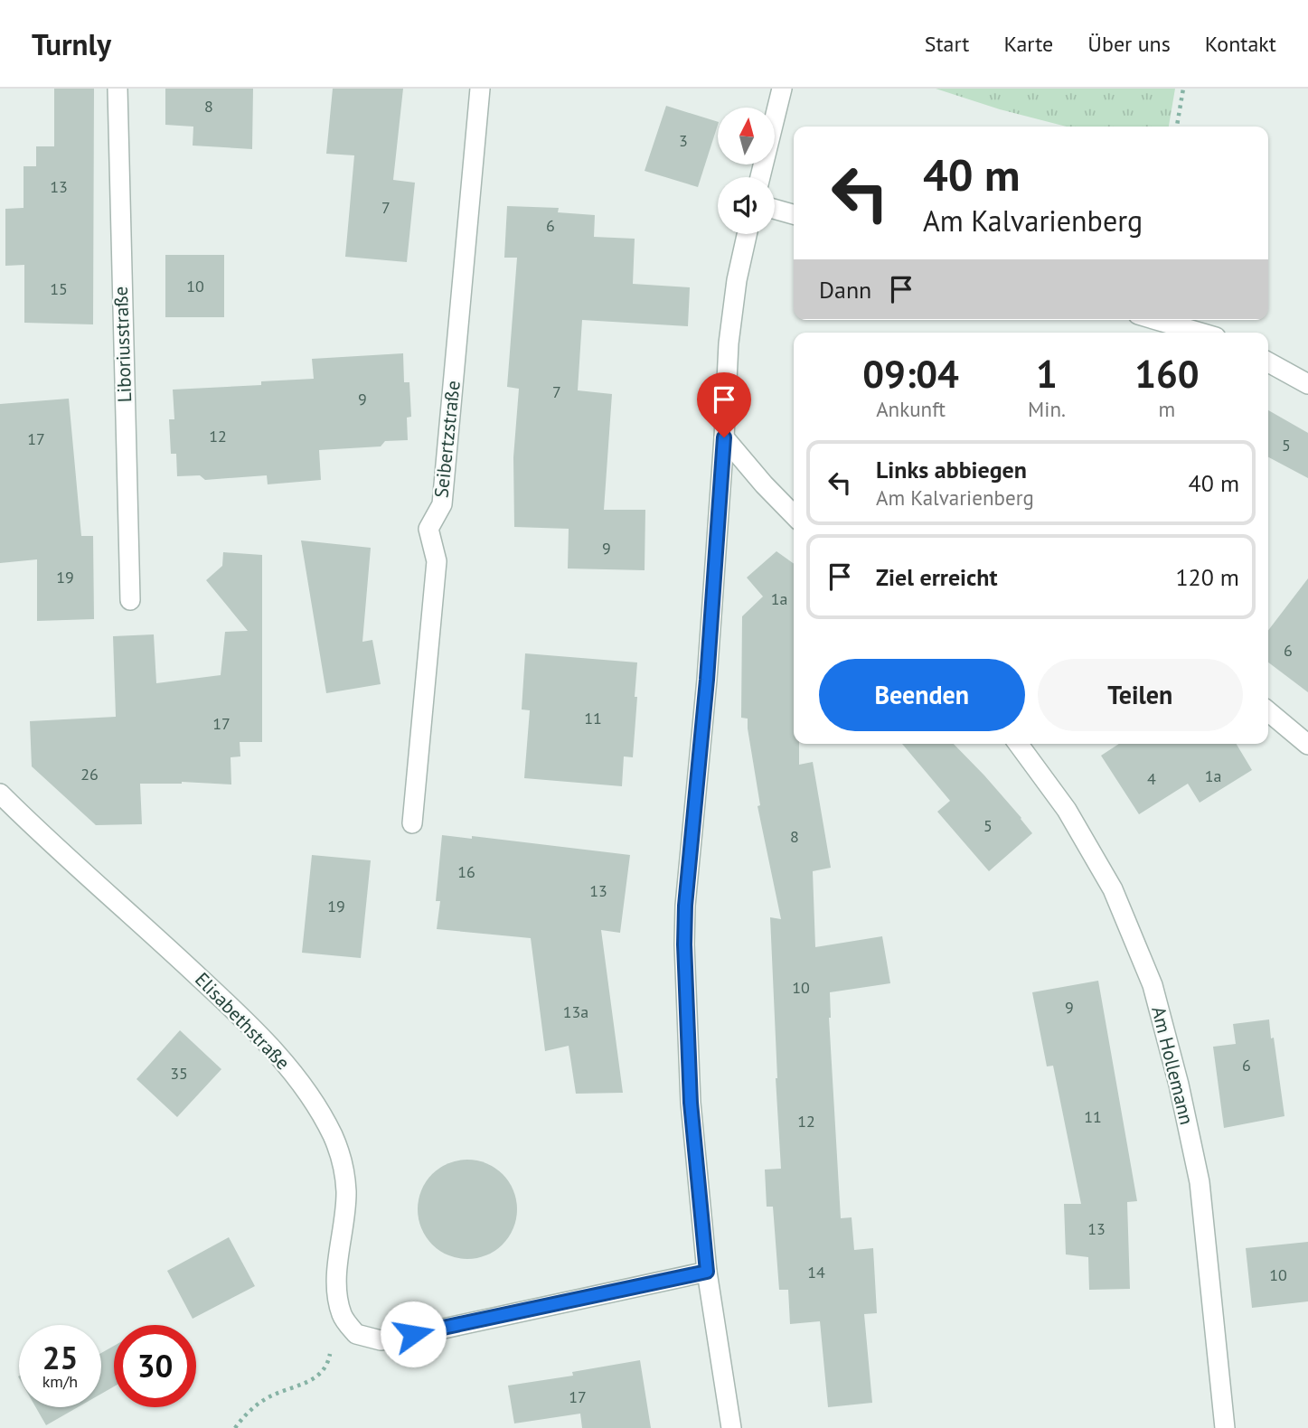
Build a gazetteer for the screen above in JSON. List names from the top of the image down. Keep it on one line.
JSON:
{"streets":{"street":["Liboriusstraße","Seibertzstraße","Elisabethstraße","Am Hollemann"]},"house_numbers":["8","3","13","7","6","10","15","7","9","12","17","5","9","19","1a","6","11","17","26","1a","4","5","8","16","13","19","10","9","13a","6","35","11","12","13","14","10","17"],"north":"top","page":{"header":"Turnly","nav":["Start","Karte","Über uns","Kontakt"],"turn":["40 m","Am Kalvarienberg"],"then":"Dann","eta":["09:04","Ankunft","1","Min.","160","m"],"list":[{"name":"Links abbiegen","note":"Am Kalvarienberg","value":"40 m"},{"name":"Ziel erreicht","value":"120 m"}],"buttons":["Beenden","Teilen"],"speed":"25 km/h","limit":"30"}}
